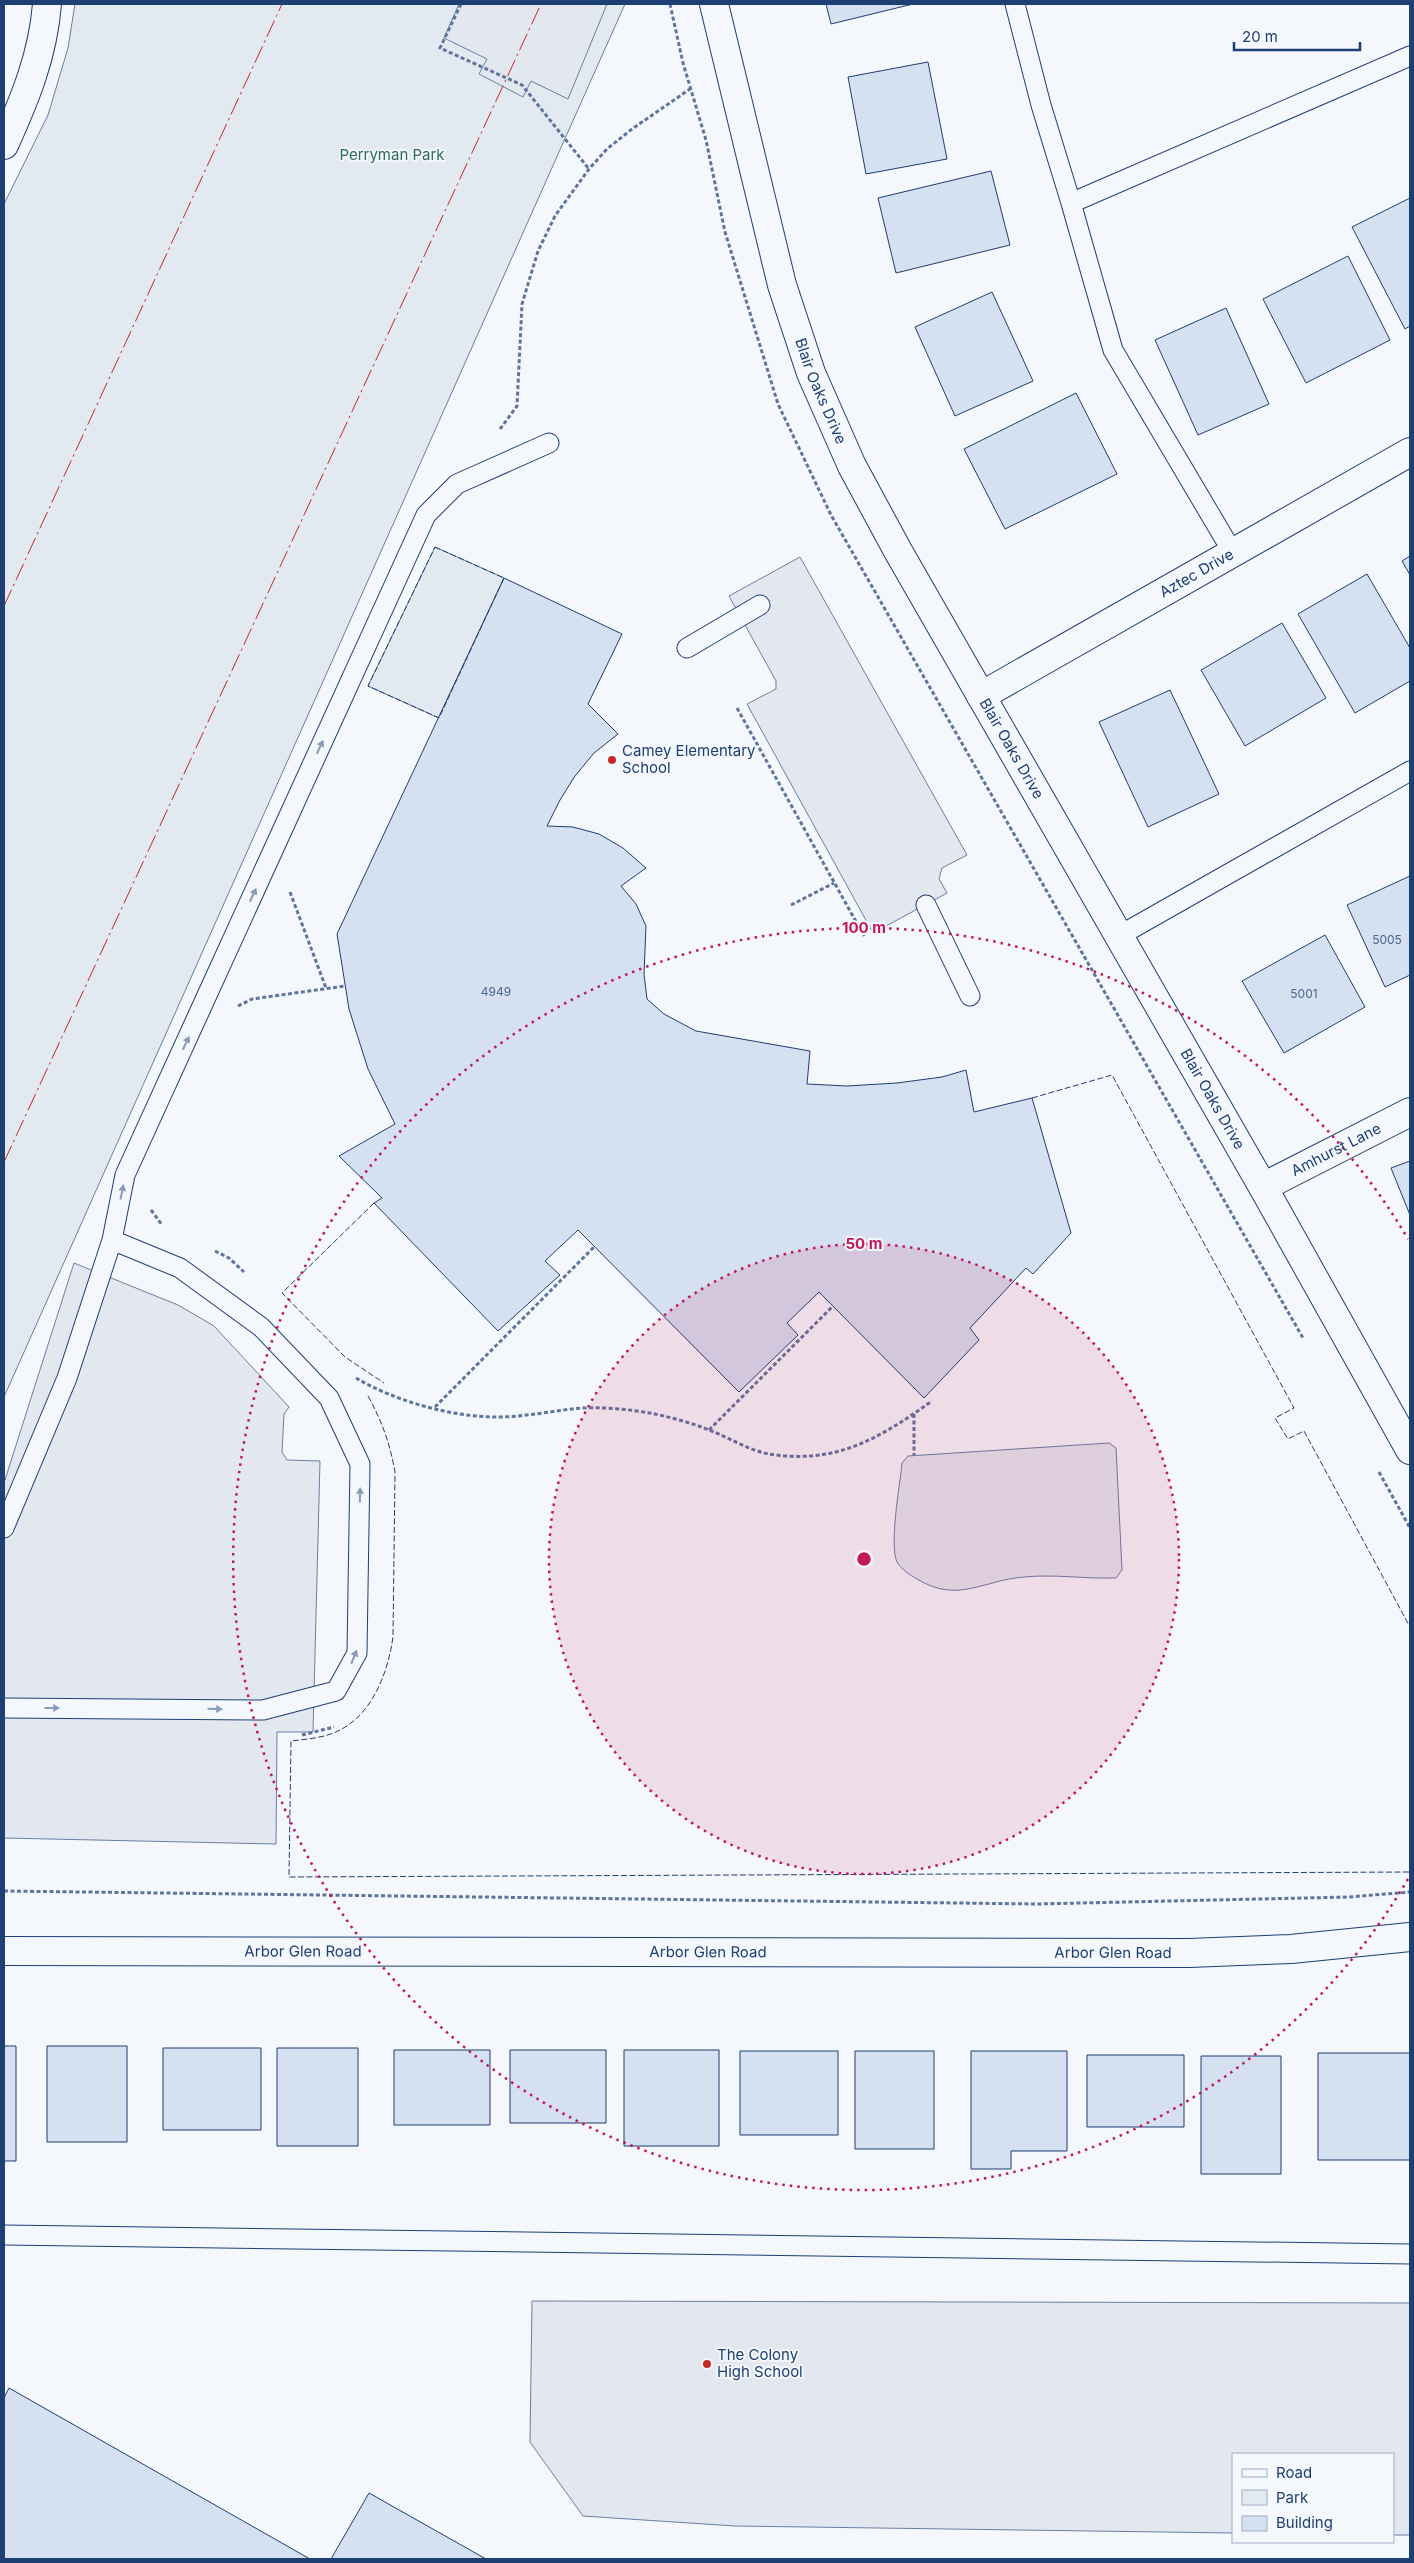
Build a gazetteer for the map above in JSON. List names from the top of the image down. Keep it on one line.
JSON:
{"streets":{"street":["Blair Oaks Drive","Aztec Drive","Amhurst Lane","Arbor Glen Road"]},"crossings":[["Blair Oaks Drive","Aztec Drive"],["Blair Oaks Drive","Amhurst Lane"]],"parks":["Perryman Park"],"places":["Camey Elementary School","The Colony High School"],"house_numbers":["5005","4949","5001"],"legend":["Road","Park","Building"],"scale_bar":"20 m","rings":["100 m","50 m"]}
